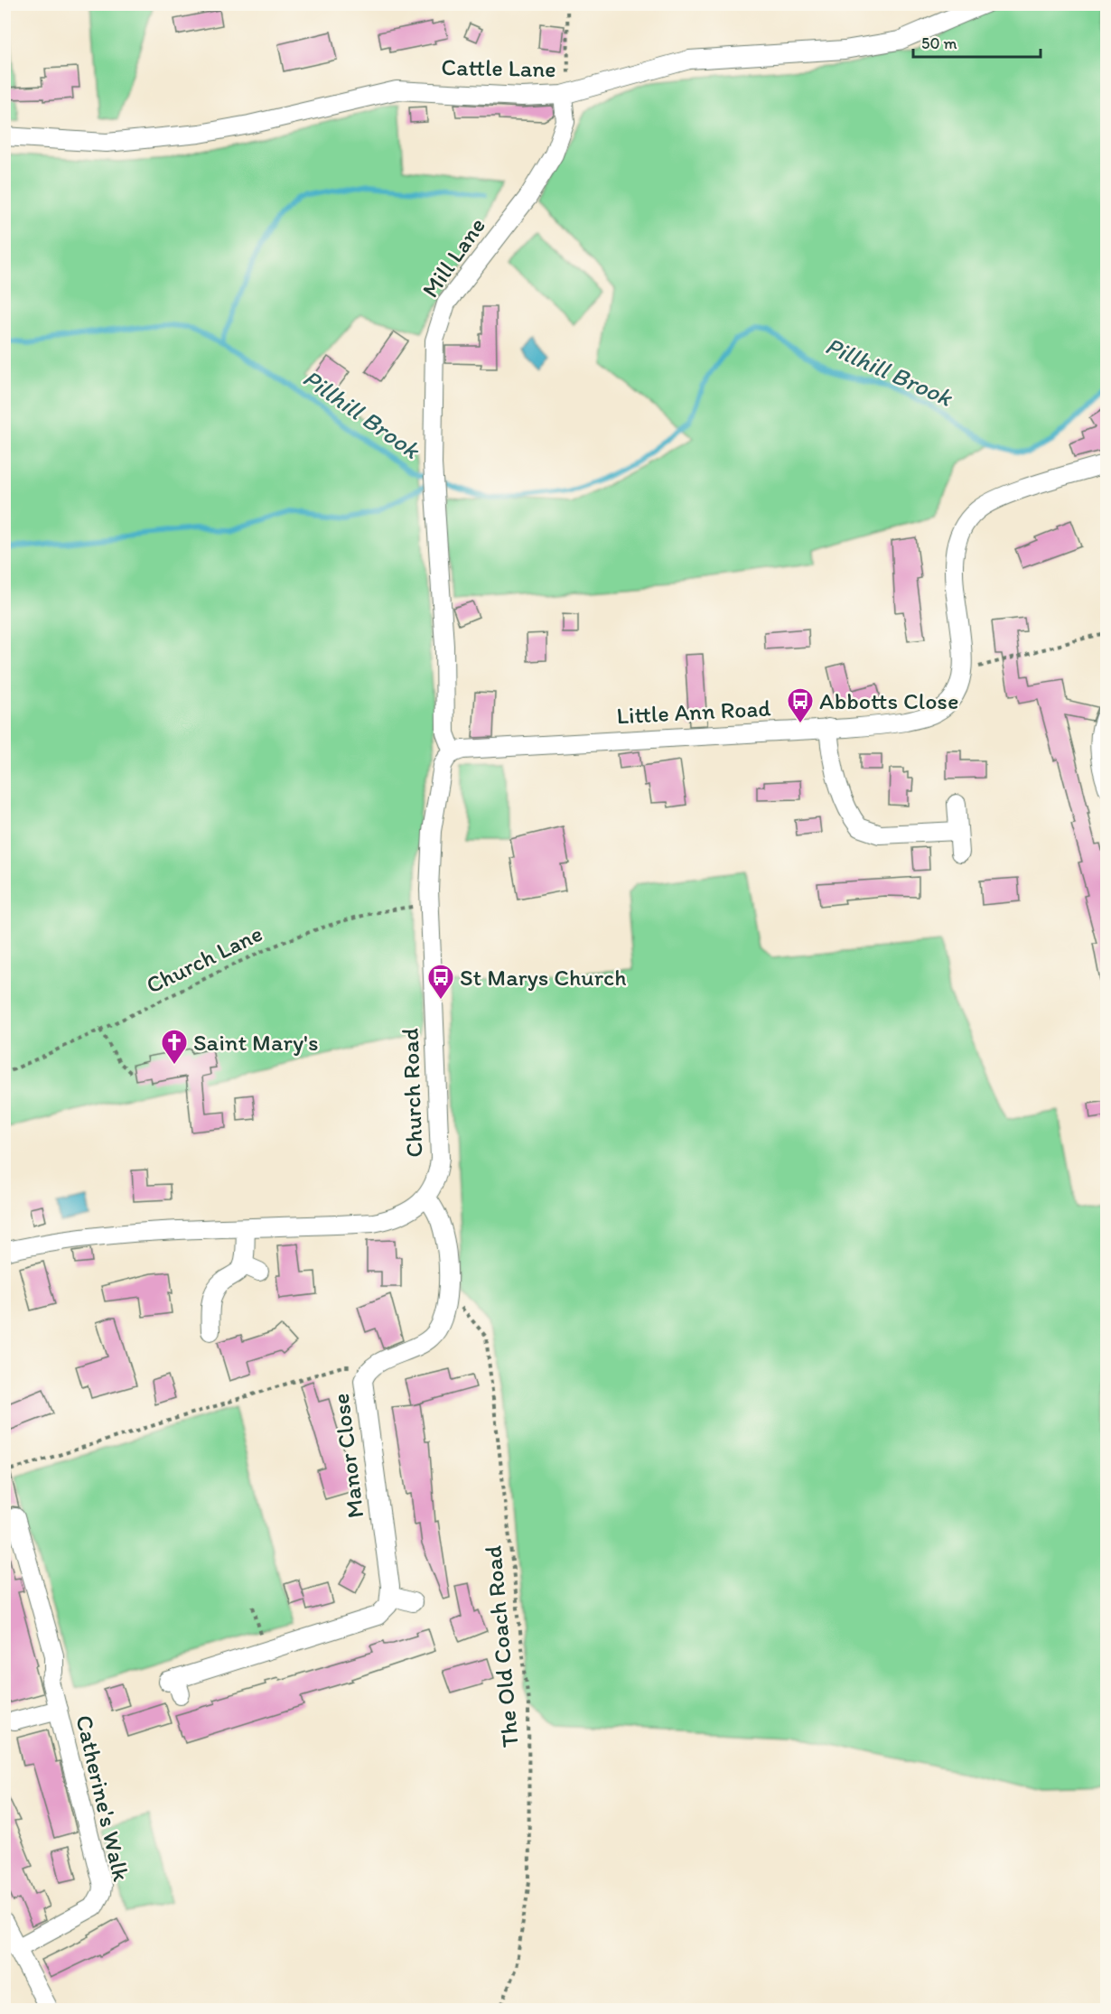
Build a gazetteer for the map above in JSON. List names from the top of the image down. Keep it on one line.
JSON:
{"streets":{"street":["Cattle Lane","Mill Lane","Little Ann Road","Church Road","Manor Close","Catherine's Walk"],"path":["Church Lane","The Old Coach Road"]},"crossings":[["Cattle Lane","Mill Lane"],["Mill Lane","Little Ann Road"],["Mill Lane","Church Road"],["Little Ann Road","Church Road"],["Church Lane","Church Road"],["Church Road","Manor Close"],["Manor Close","The Old Coach Road"]],"water":["Pillhill Brook"],"places":{"bus stop":["Abbotts Close","St Marys Church"],"church":["Saint Mary's"]},"scale_bar":"50 m"}
